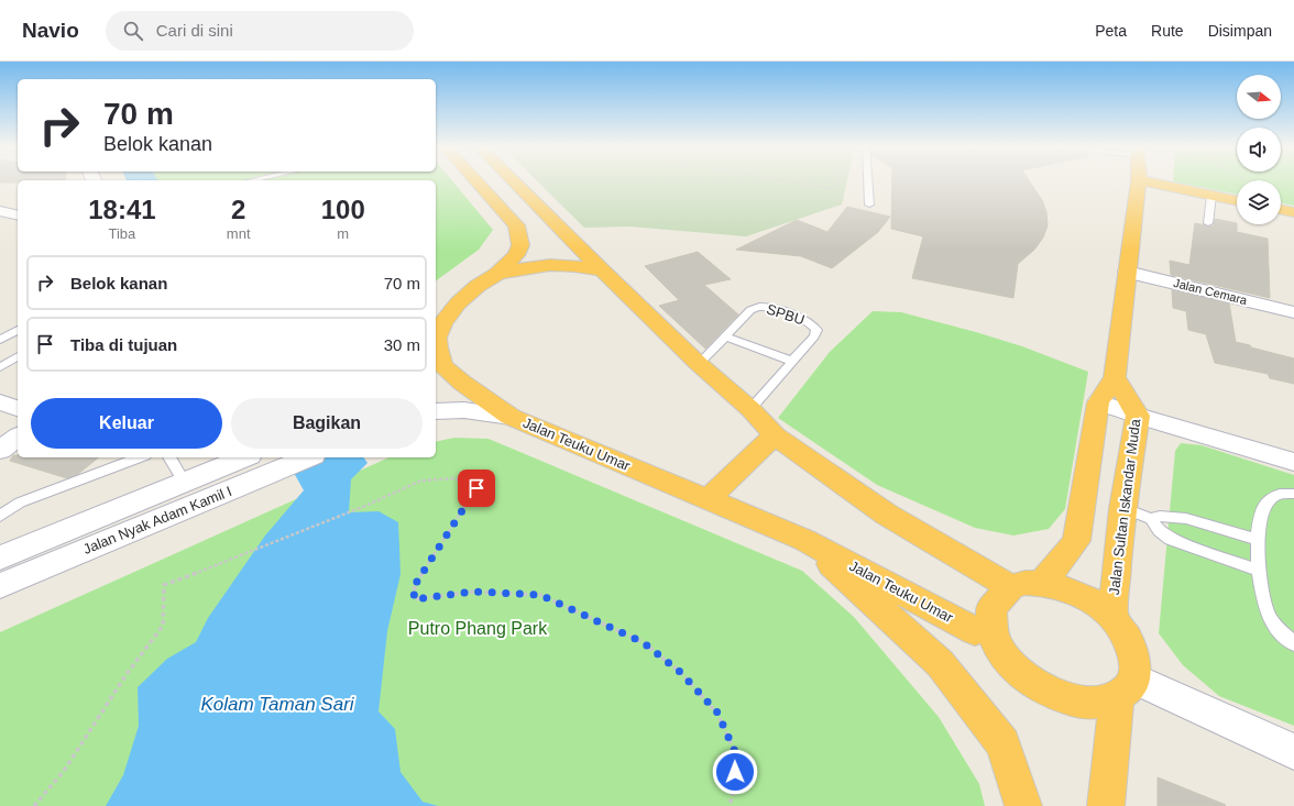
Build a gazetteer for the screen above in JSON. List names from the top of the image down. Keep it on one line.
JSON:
{"streets":{"highway":["Jalan Teuku Umar","Jalan Sultan Iskandar Muda"],"street":["Jalan Cemara","Jalan Nyak Adam Kamil I"],"lane":["SPBU"]},"water":["Kolam Taman Sari"],"parks":["Putro Phang Park"],"north":"right","page":{"header":"Navio","search":"Cari di sini","nav":["Peta","Rute","Disimpan"],"turn":["70 m","Belok kanan"],"eta":["18:41","Tiba","2","mnt","100","m"],"list":[{"name":"Belok kanan","value":"70 m"},{"name":"Tiba di tujuan","value":"30 m"}],"buttons":["Keluar","Bagikan"]}}
